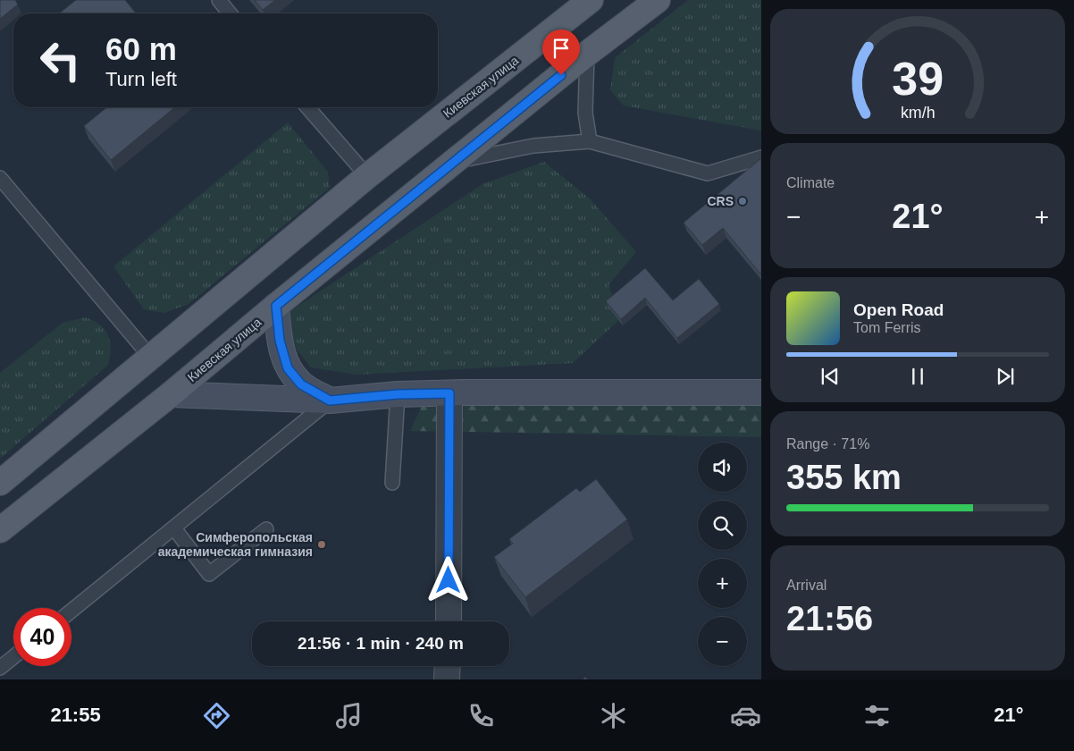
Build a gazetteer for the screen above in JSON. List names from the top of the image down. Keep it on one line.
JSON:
{"streets":{"main road":["Киевская улица"]},"places":["CRS","Симферопольская академическая гимназия"],"page":{"turn":["60 m","Turn left"],"tile":["Climate",["Range · 71%","355 km"],["Arrival","21:56"]],"heat":["−","21°","+"],"song":["Open Road","Tom Ferris"],"map_buttons":["+","−"],"limit":"40","trip":"21:56 · 1 min · 240 m","tabs":["21:55","21°"],"gauge":["39","km/h"]}}
